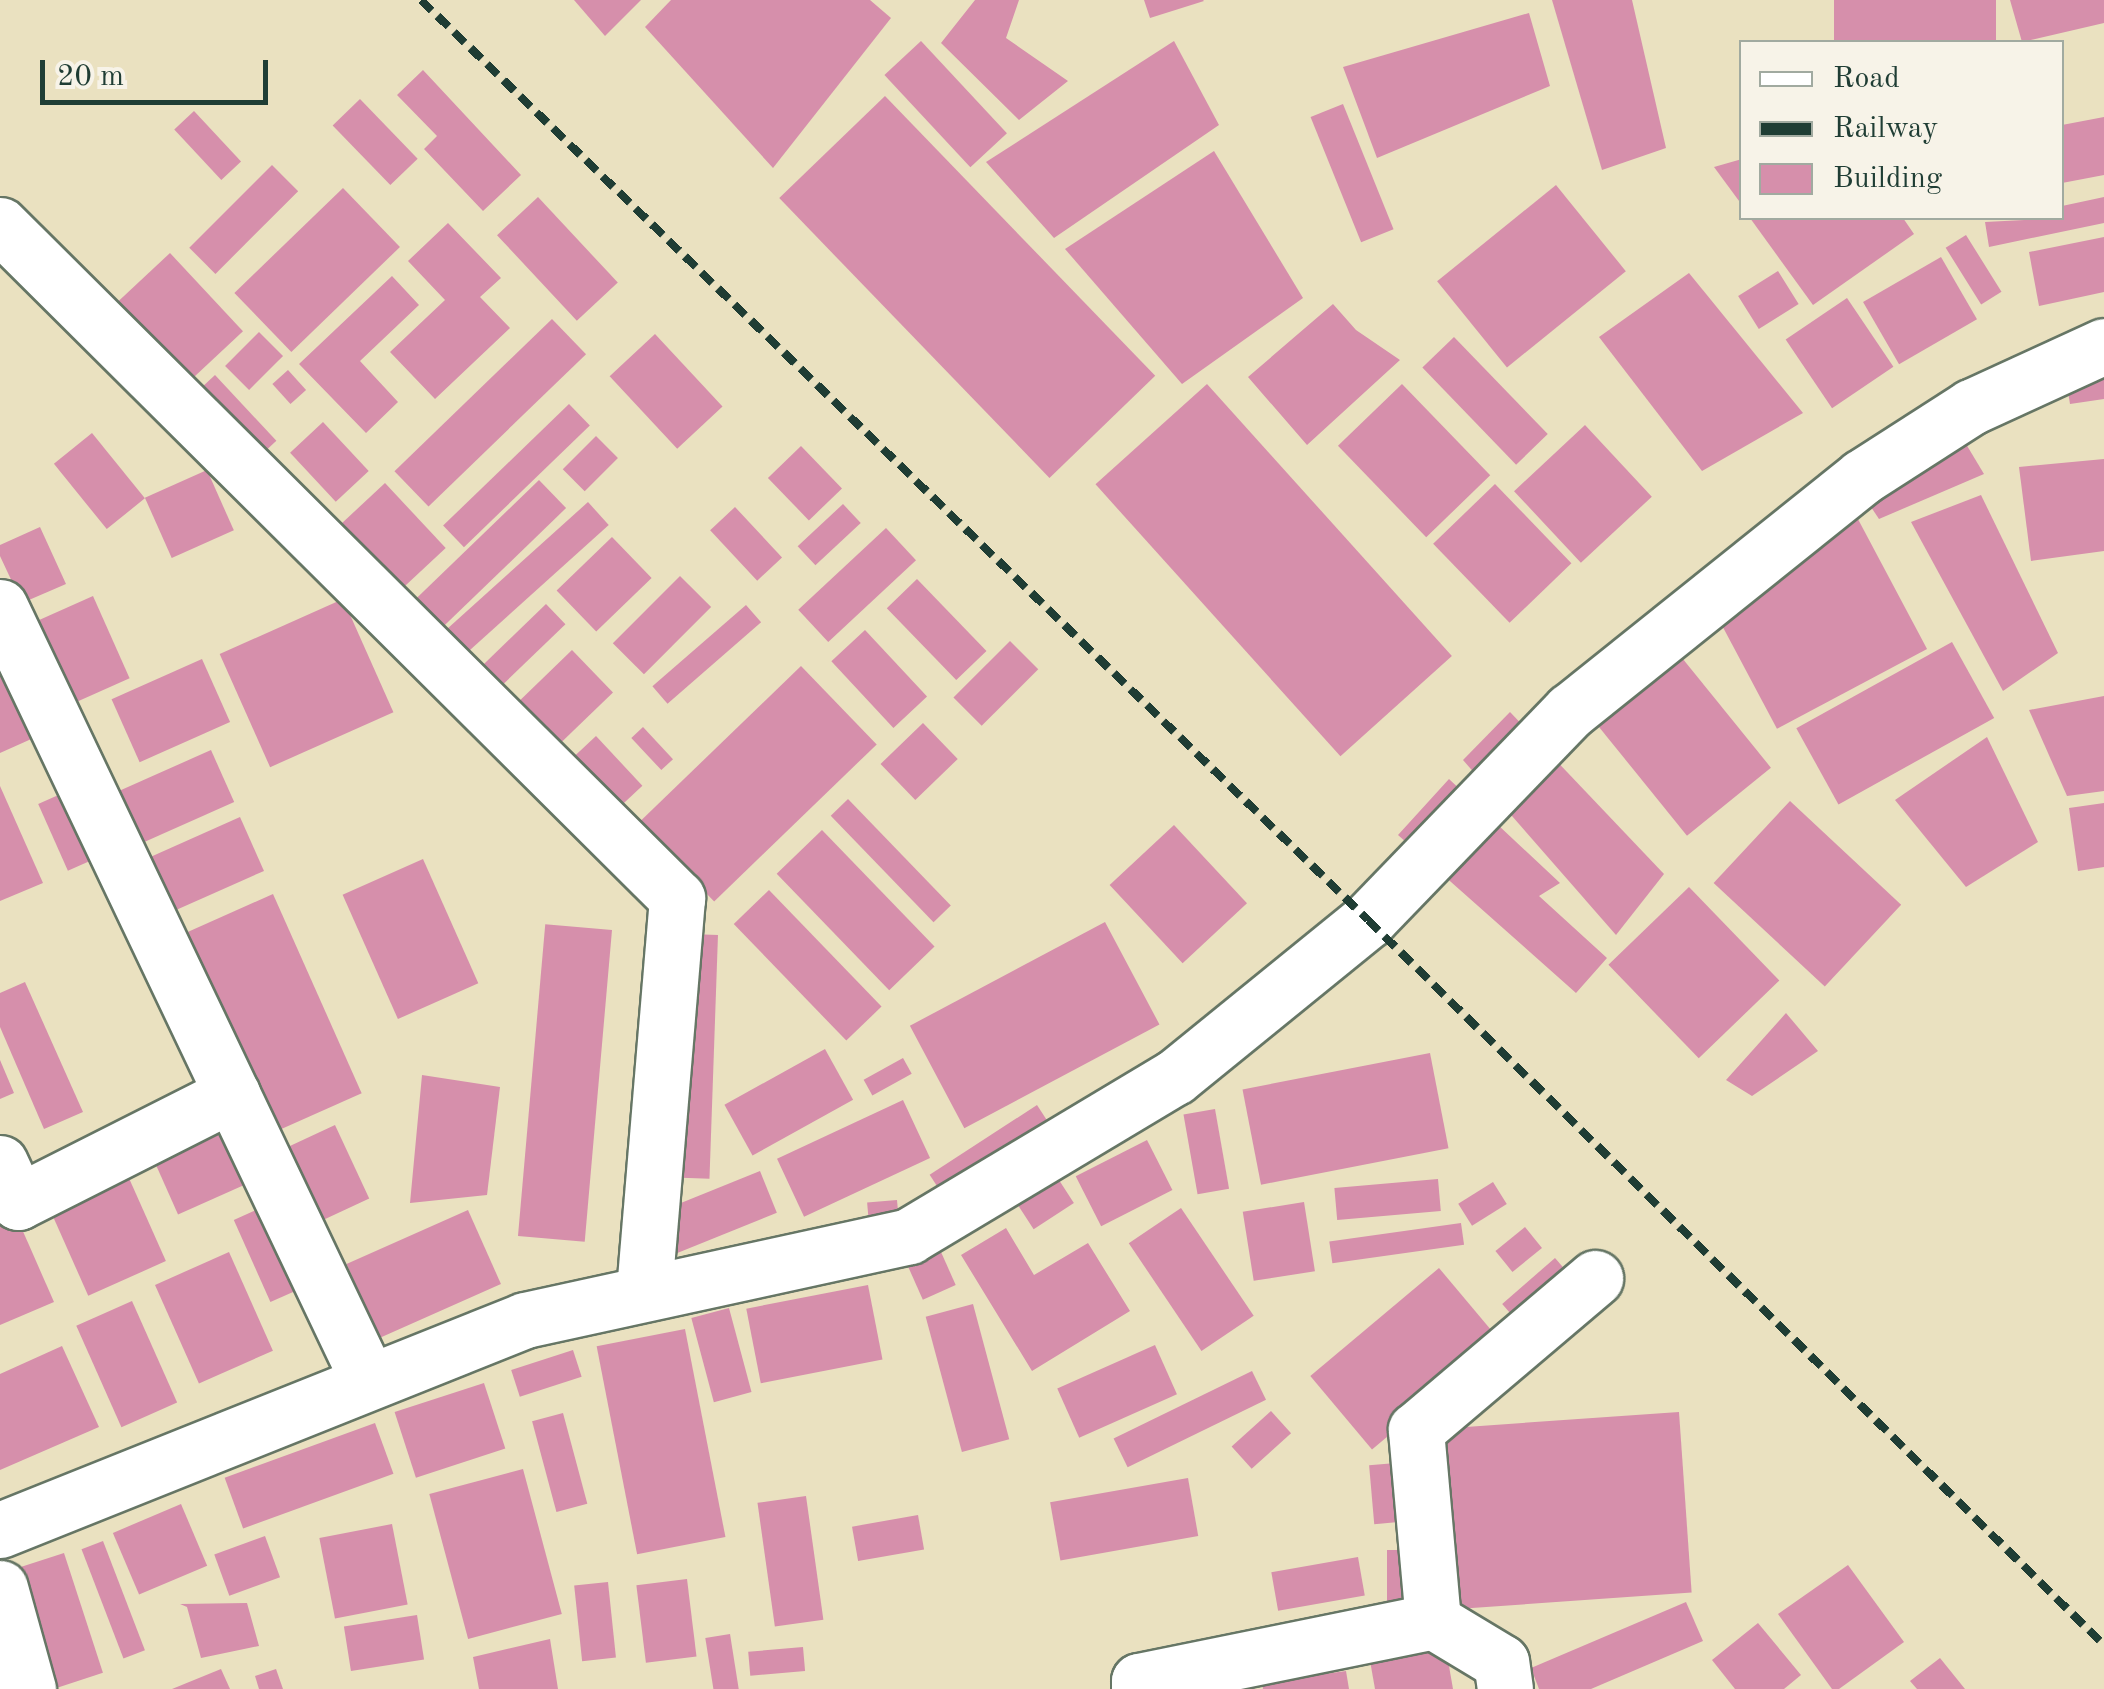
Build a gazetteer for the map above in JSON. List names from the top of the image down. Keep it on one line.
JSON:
{"legend":["Road","Railway","Building"],"scale_bar":"20 m"}
